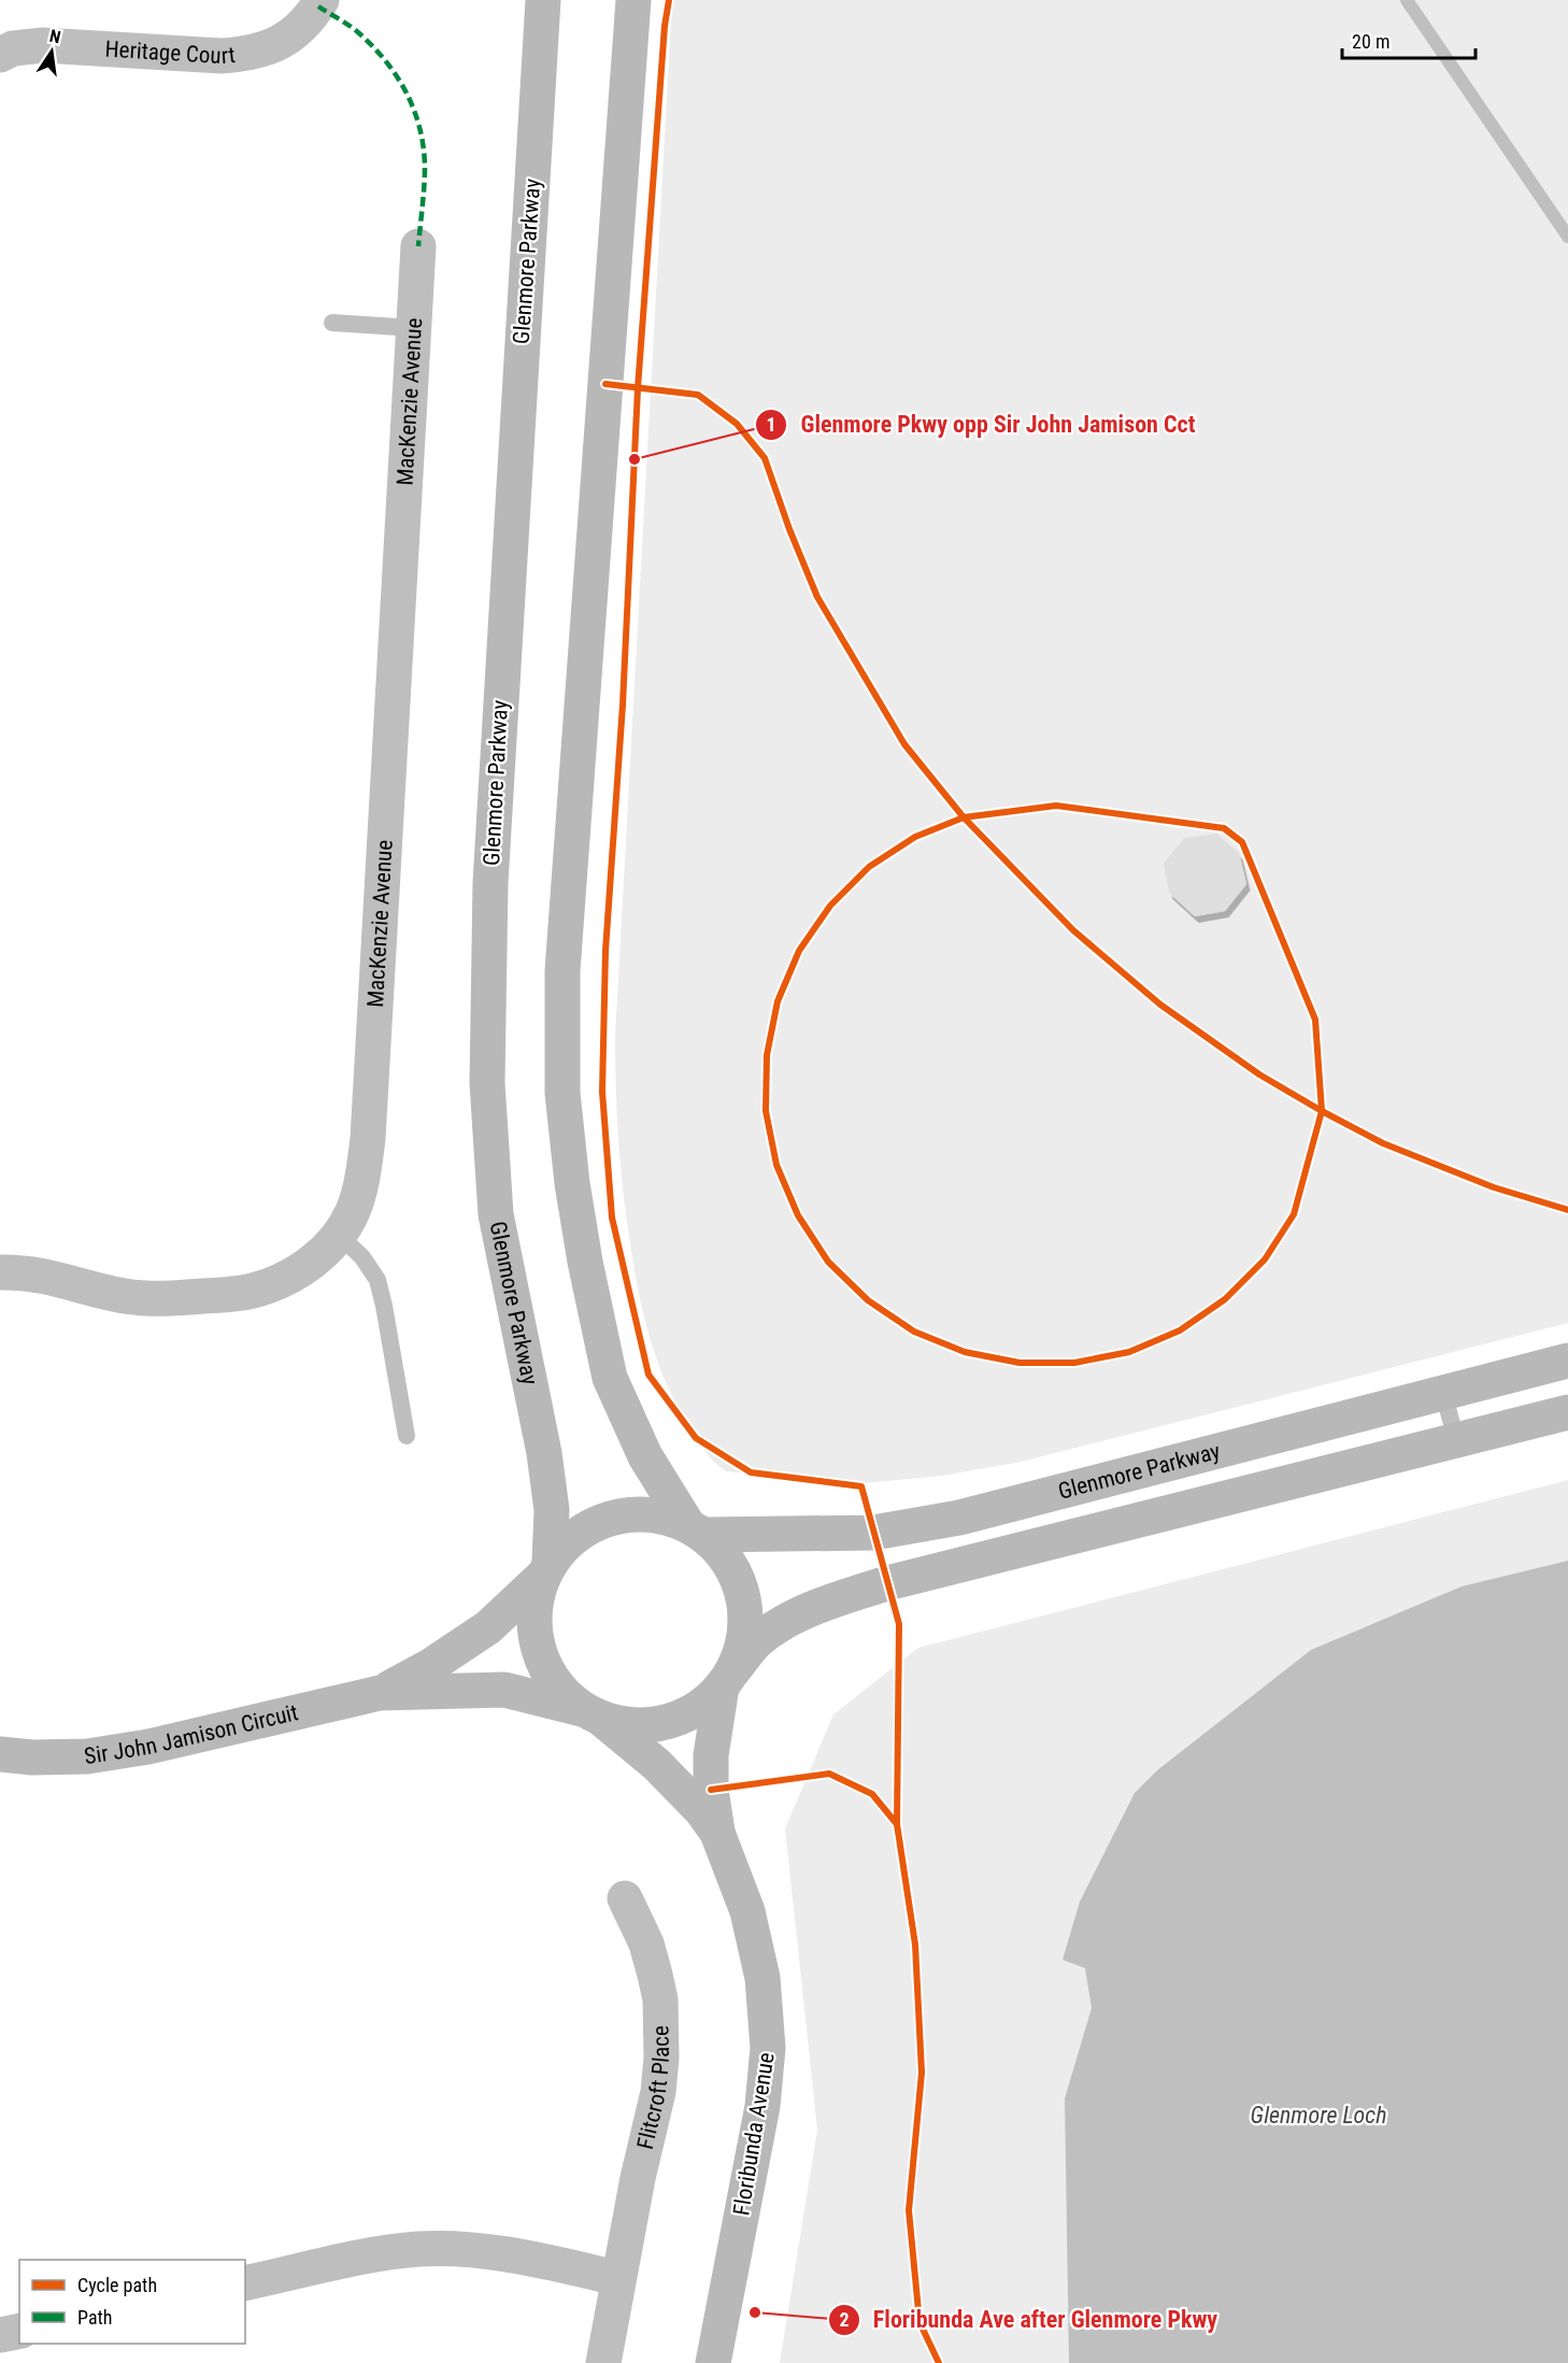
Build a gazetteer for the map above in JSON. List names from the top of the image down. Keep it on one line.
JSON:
{"streets":{"main road":["Glenmore Parkway","Sir John Jamison Circuit","Floribunda Avenue"],"street":["Heritage Court","MacKenzie Avenue","Flitcroft Place"]},"crossings":[["Glenmore Parkway","Sir John Jamison Circuit"],["Glenmore Parkway","Floribunda Avenue"],["Sir John Jamison Circuit","Floribunda Avenue"]],"water":["Glenmore Loch"],"places":["Glenmore Pkwy opp Sir John Jamison Cct","Floribunda Ave after Glenmore Pkwy"],"legend":["Cycle path","Path"],"scale_bar":"20 m","north":"top"}
